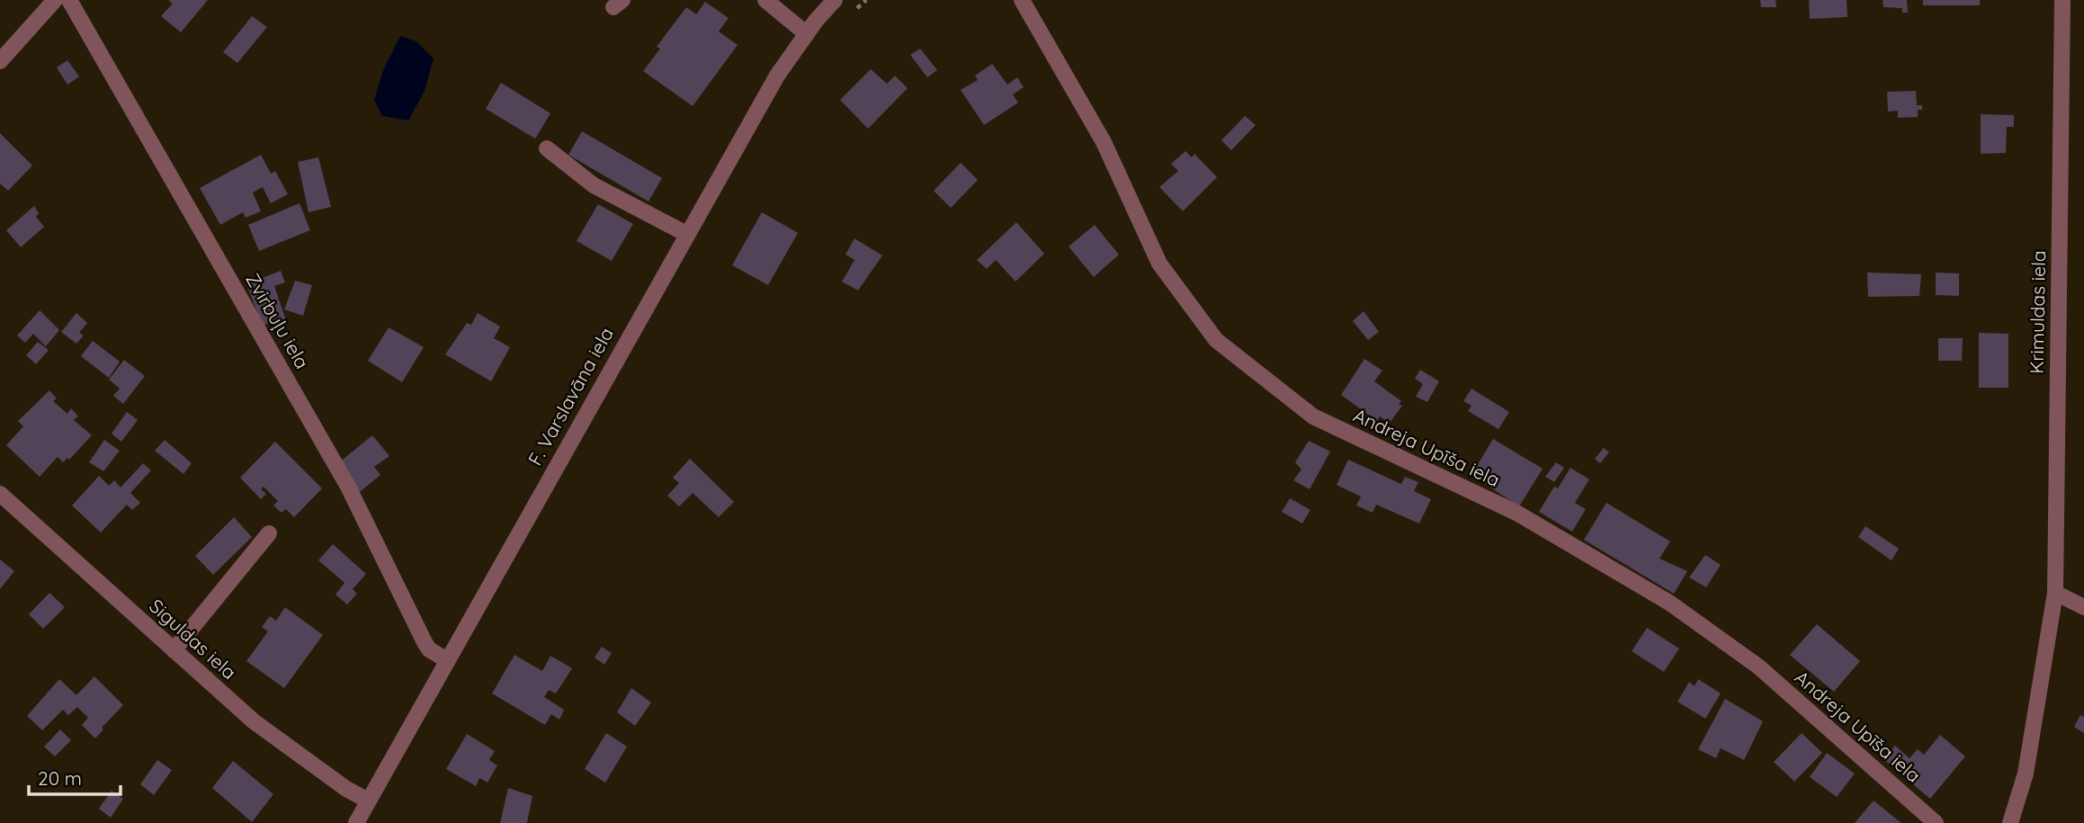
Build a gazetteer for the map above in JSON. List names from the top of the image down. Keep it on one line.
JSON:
{"streets":{"street":["Krimuldas iela","Zvirbuļu iela","F. Varslavāna iela","Andreja Upīša iela","Siguldas iela"]},"crossings":[["Zvirbuļu iela","F. Varslavāna iela"],["F. Varslavāna iela","Siguldas iela"]],"scale_bar":"20 m"}
